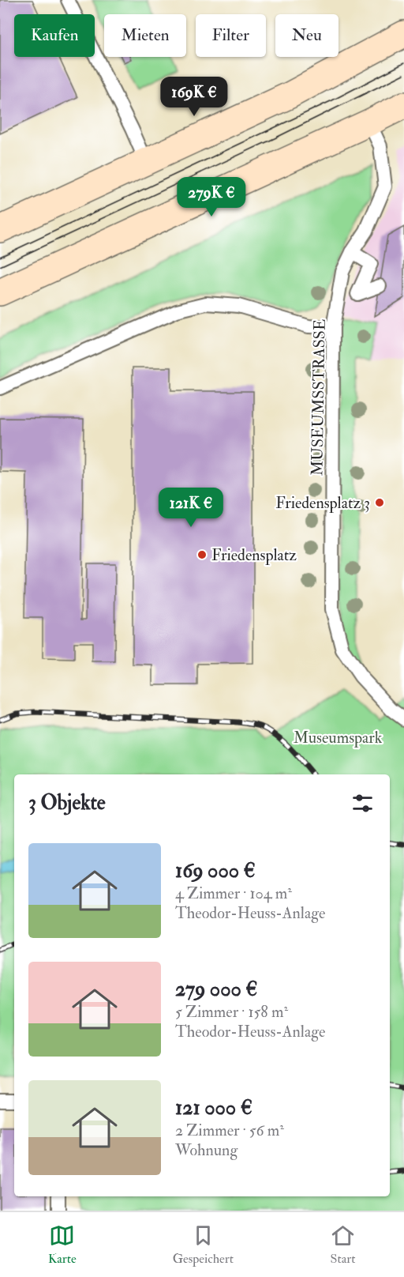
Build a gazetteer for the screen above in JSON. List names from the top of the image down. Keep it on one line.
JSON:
{"streets":{"lane":["MUSEUMSSTRASSE"]},"parks":["Museumspark"],"places":["Friedensplatz 3","Friedensplatz"],"page":{"chip":["Kaufen","Mieten","Filter","Neu"],"price":["169K €","279K €","121K €"],"heading":"3 Objekte","list":[{"name":"169 000 €","note":"4 Zimmer · 104 m² · Theodor-Heuss-Anlage"},{"name":"279 000 €","note":"5 Zimmer · 158 m² · Theodor-Heuss-Anlage"},{"name":"121 000 €","note":"2 Zimmer · 56 m² · Wohnung"}],"tabs":["Karte","Gespeichert","Start"]}}
